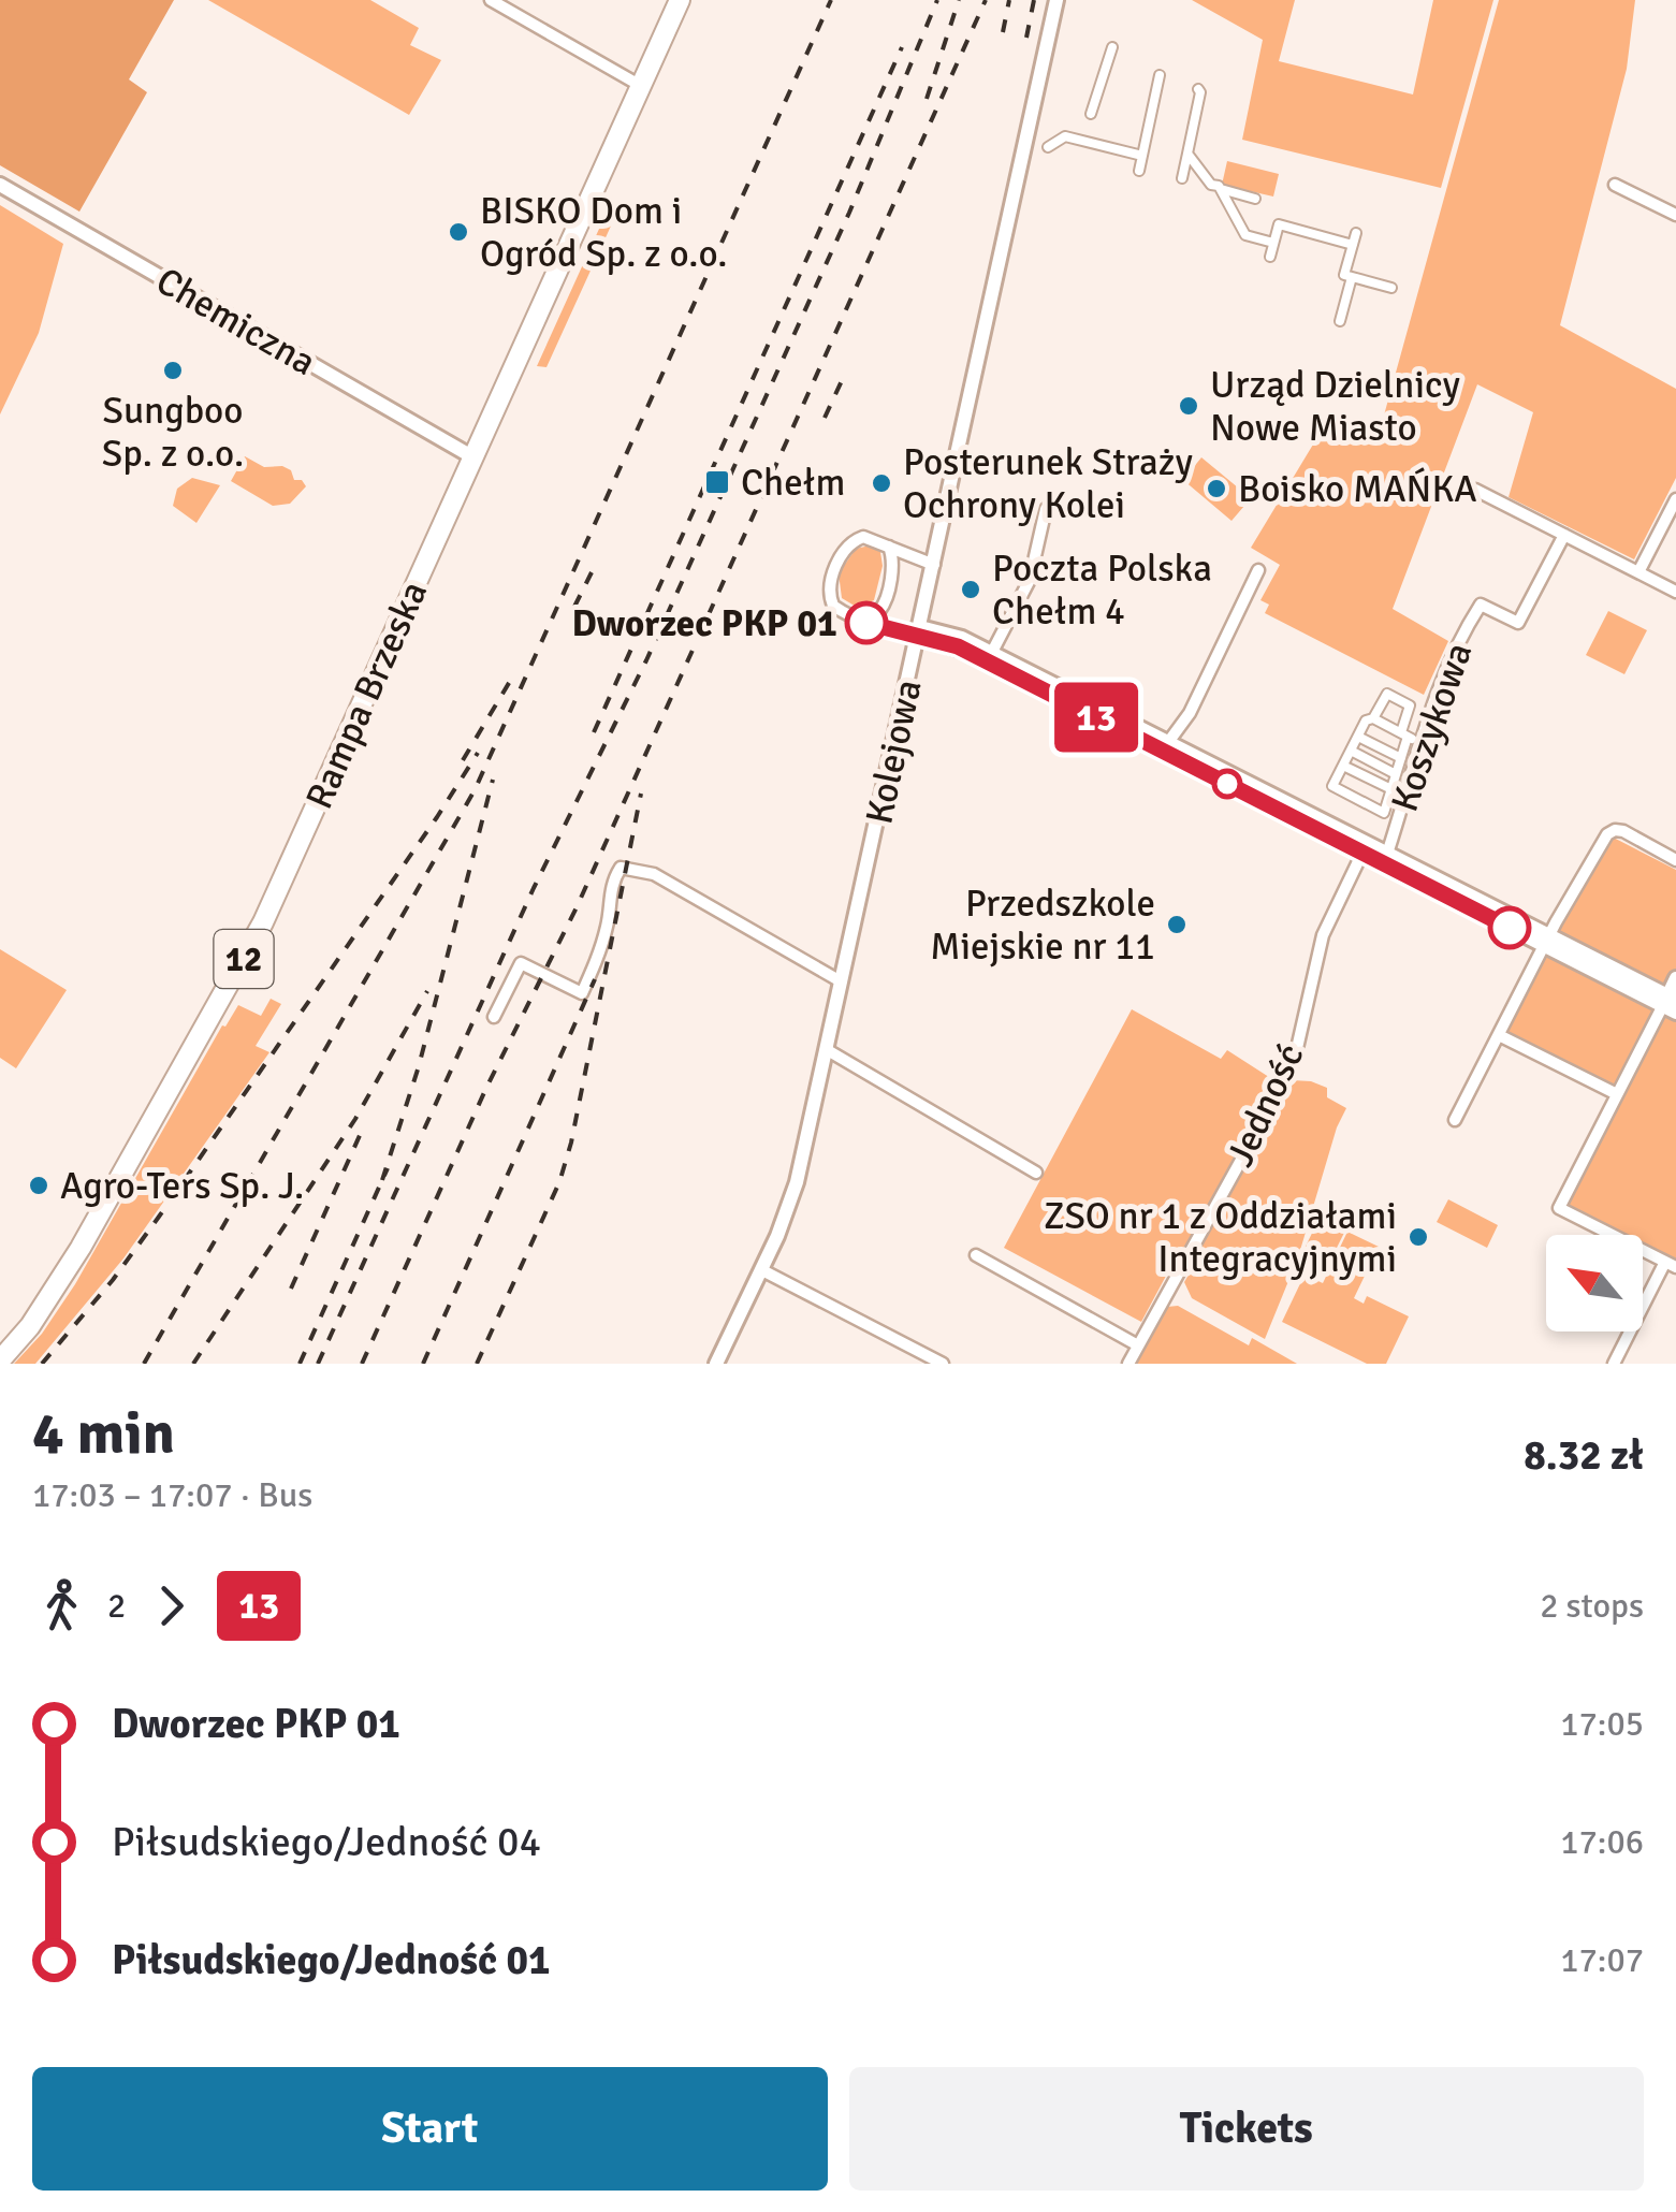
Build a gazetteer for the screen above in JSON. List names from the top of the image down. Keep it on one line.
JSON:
{"streets":{"highway":["Rampa Brzeska","12"],"street":["Chemiczna","Koszykowa","Kolejowa","Jedność"]},"crossings":[["Chemiczna","Rampa Brzeska"]],"places":{"other":["BISKO Dom i Ogród Sp. z o.o.","Sungboo Sp. z o.o.","Urząd Dzielnicy Nowe Miasto","Posterunek Straży Ochrony Kolei","Boisko MAŃKA","Poczta Polska Chełm 4","Dworzec PKP 01","Przedszkole Miejskie nr 11","Agro-Ters Sp. J.","ZSO nr 1 z Oddziałami Integracyjnymi"],"transit":["Chełm"]},"lines":["bus line 13"],"north":"top left","page":{"on_map":"13","heading":["4 min","17:03 – 17:07 · Bus","8.32 zł"],"legs":["2","13","2 stops"],"list":[{"name":"Dworzec PKP 01","value":"17:05"},{"name":"Piłsudskiego/Jedność 04","value":"17:06"},{"name":"Piłsudskiego/Jedność 01","value":"17:07"}],"buttons":["Start","Tickets"]}}
